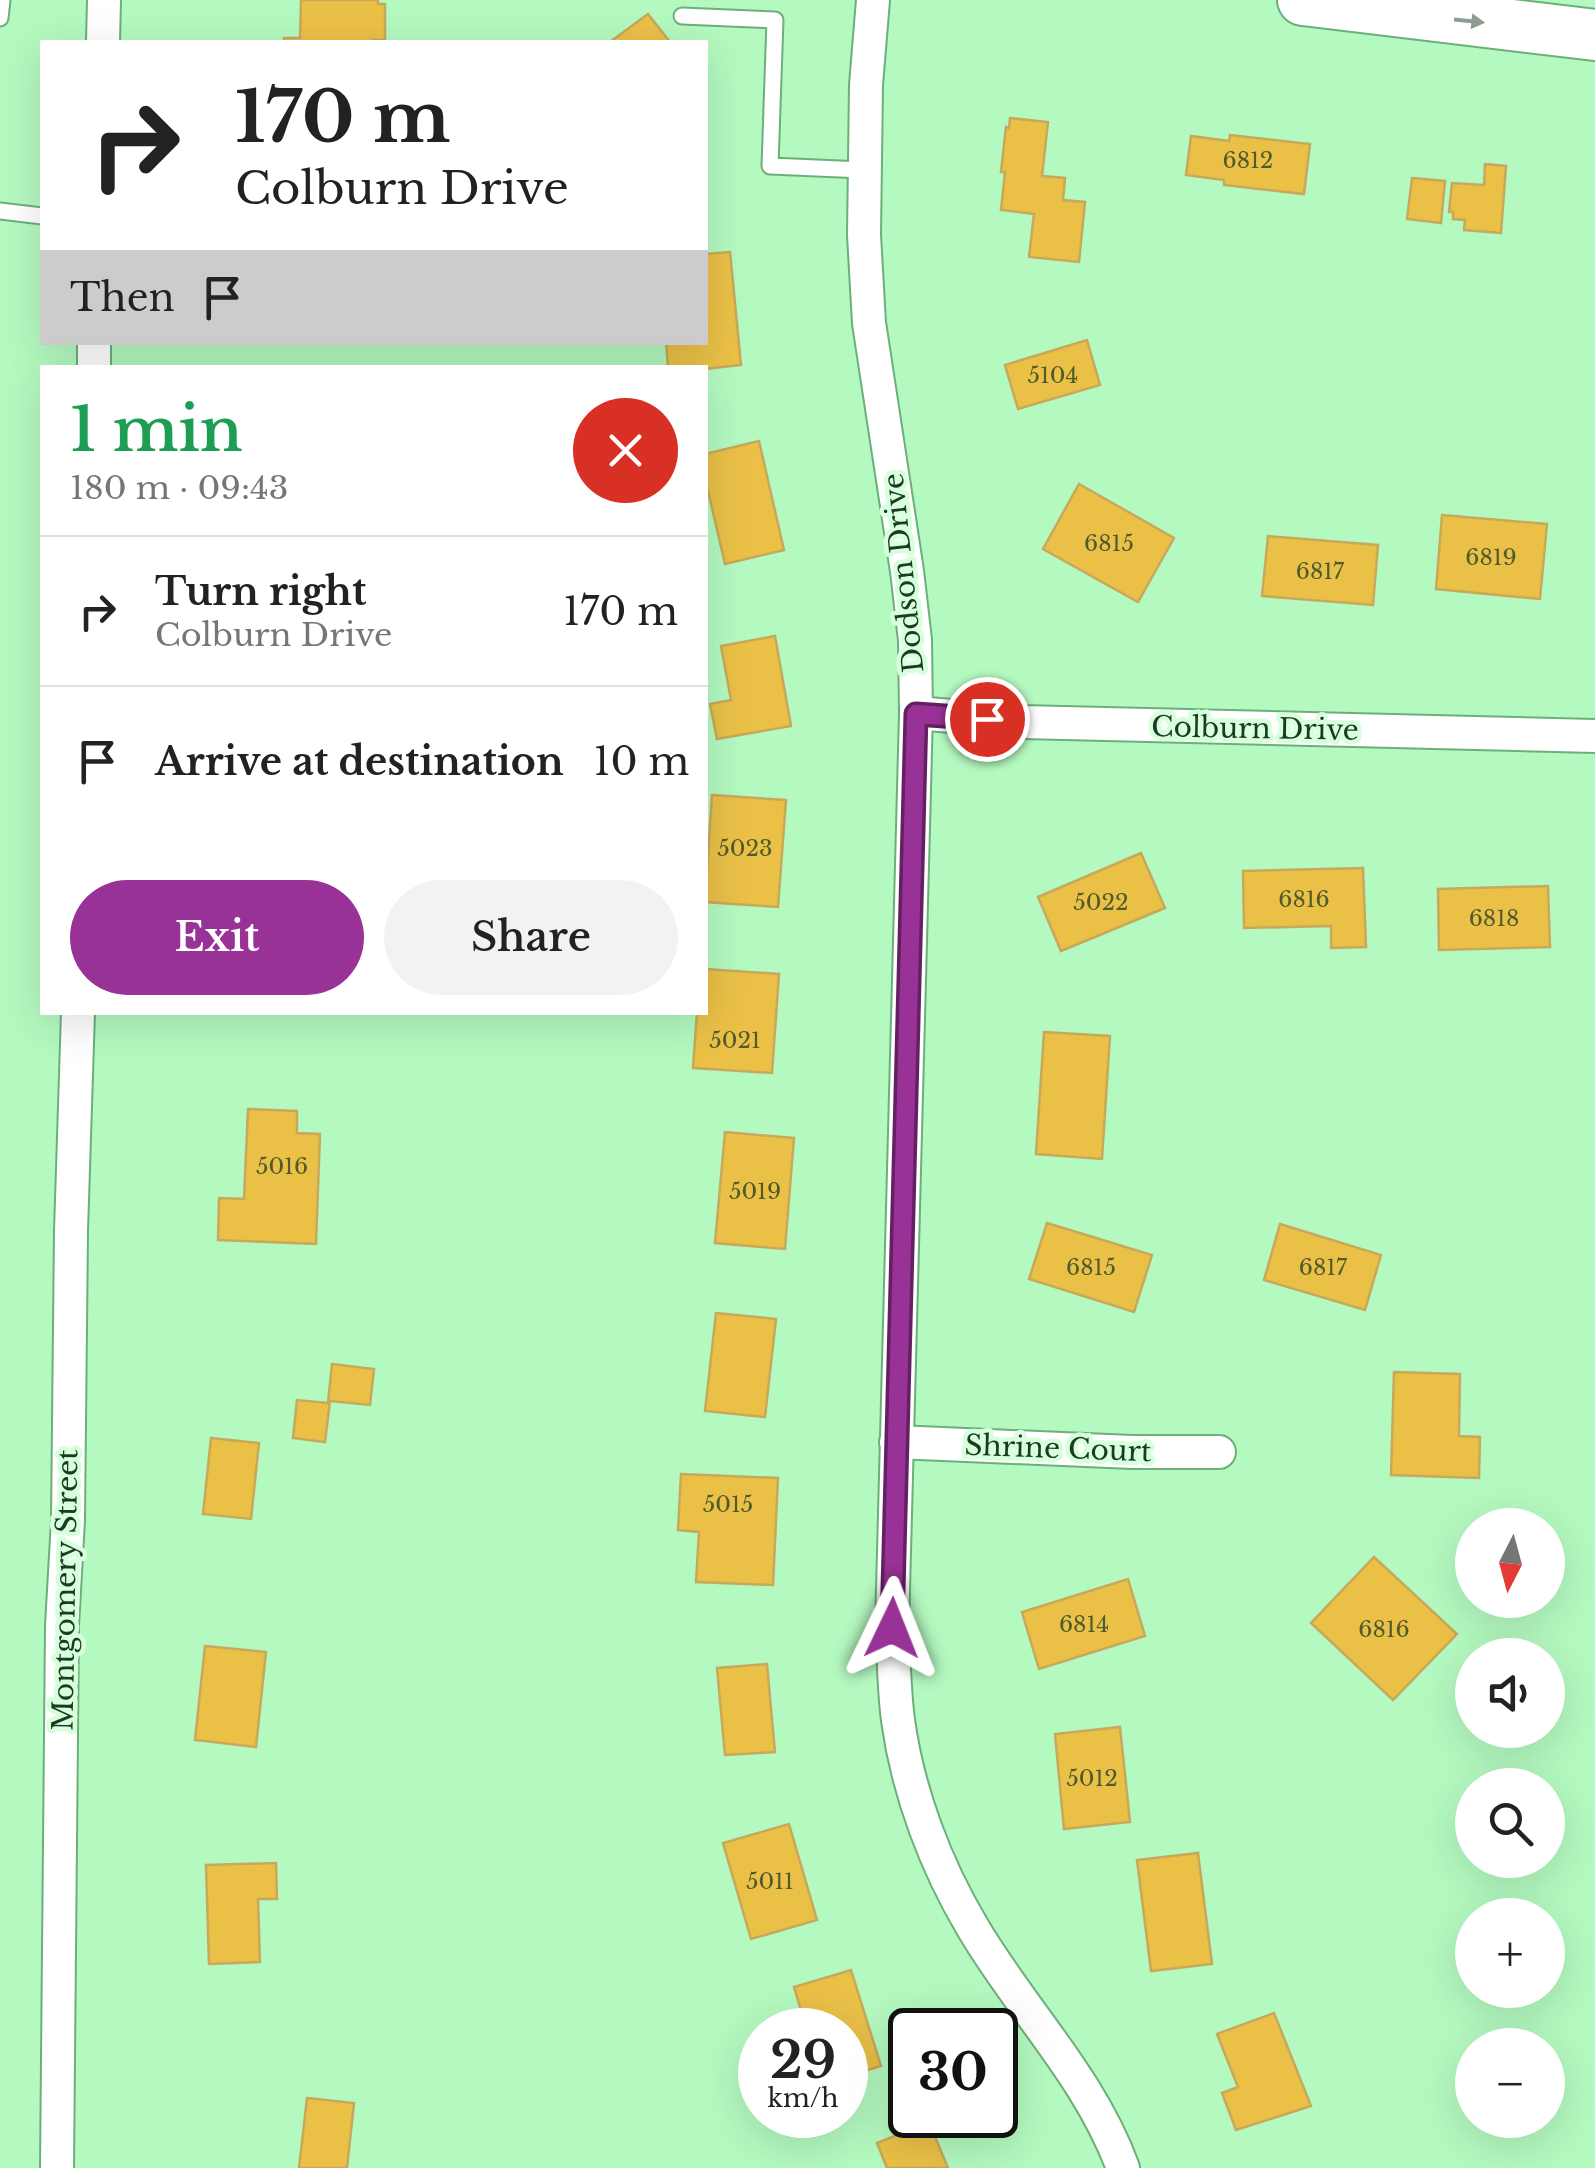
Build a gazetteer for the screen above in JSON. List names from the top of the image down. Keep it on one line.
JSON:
{"streets":{"street":["Dodson Drive","Colburn Drive","Shrine Court","Montgomery Street"]},"crossings":[["Dodson Drive","Colburn Drive"],["Dodson Drive","Shrine Court"]],"house_numbers":["6812","5104","6815","6819","6817","5023","6816","5022","6818","5021","5016","5019","6815","6817","5015","6814","6816","5012","5011"],"north":"bottom","page":{"turn":["170 m","Colburn Drive"],"then":"Then","heading":["1 min","180 m · 09:43"],"list":[{"name":"Turn right","note":"Colburn Drive","value":"170 m"},{"name":"Arrive at destination","value":"10 m"}],"buttons":["Exit","Share"],"map_buttons":["+","−"],"speed":"29 km/h","limit":"30"}}
